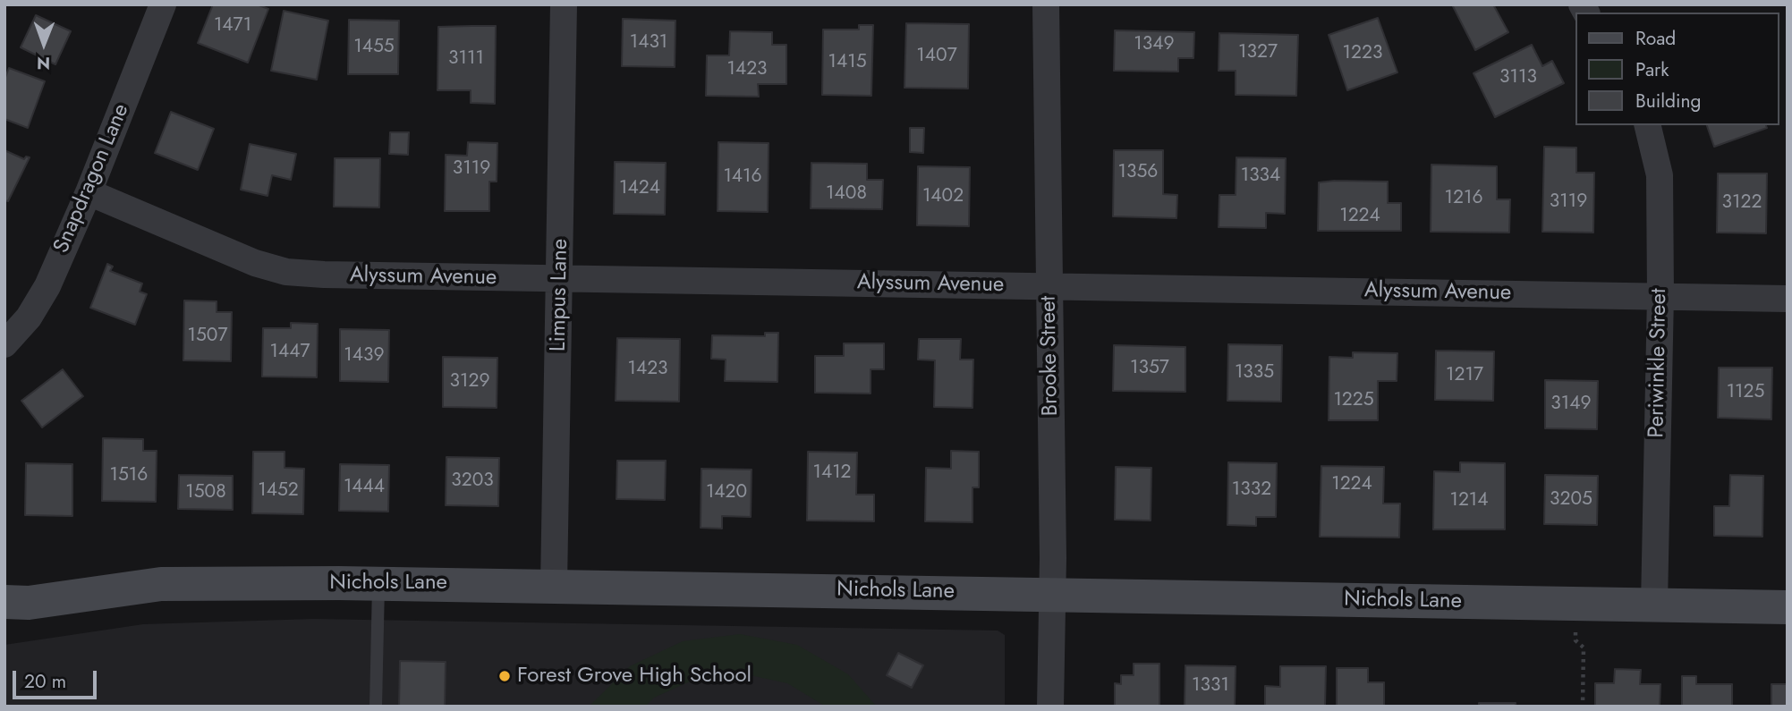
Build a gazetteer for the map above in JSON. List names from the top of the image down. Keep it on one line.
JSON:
{"streets":{"street":["Snapdragon Lane","Alyssum Avenue","Limpus Lane","Brooke Street","Periwinkle Street","Nichols Lane"]},"crossings":[["Snapdragon Lane","Alyssum Avenue"],["Alyssum Avenue","Limpus Lane"],["Alyssum Avenue","Brooke Street"],["Alyssum Avenue","Periwinkle Street"],["Limpus Lane","Nichols Lane"],["Brooke Street","Nichols Lane"],["Periwinkle Street","Nichols Lane"]],"places":["Forest Grove High School"],"house_numbers":["1471","1431","1349","1455","1327","1223","1407","3111","1415","1423","3113","3119","1356","1334","1416","1424","1408","1402","1216","3119","3122","1224","1507","1447","1439","1357","1423","1335","1217","3129","1125","1225","3149","1412","1516","3203","1224","1444","1332","1452","1508","1420","3205","1214","1331"],"legend":["Road","Park","Building"],"scale_bar":"20 m","north":"bottom"}
